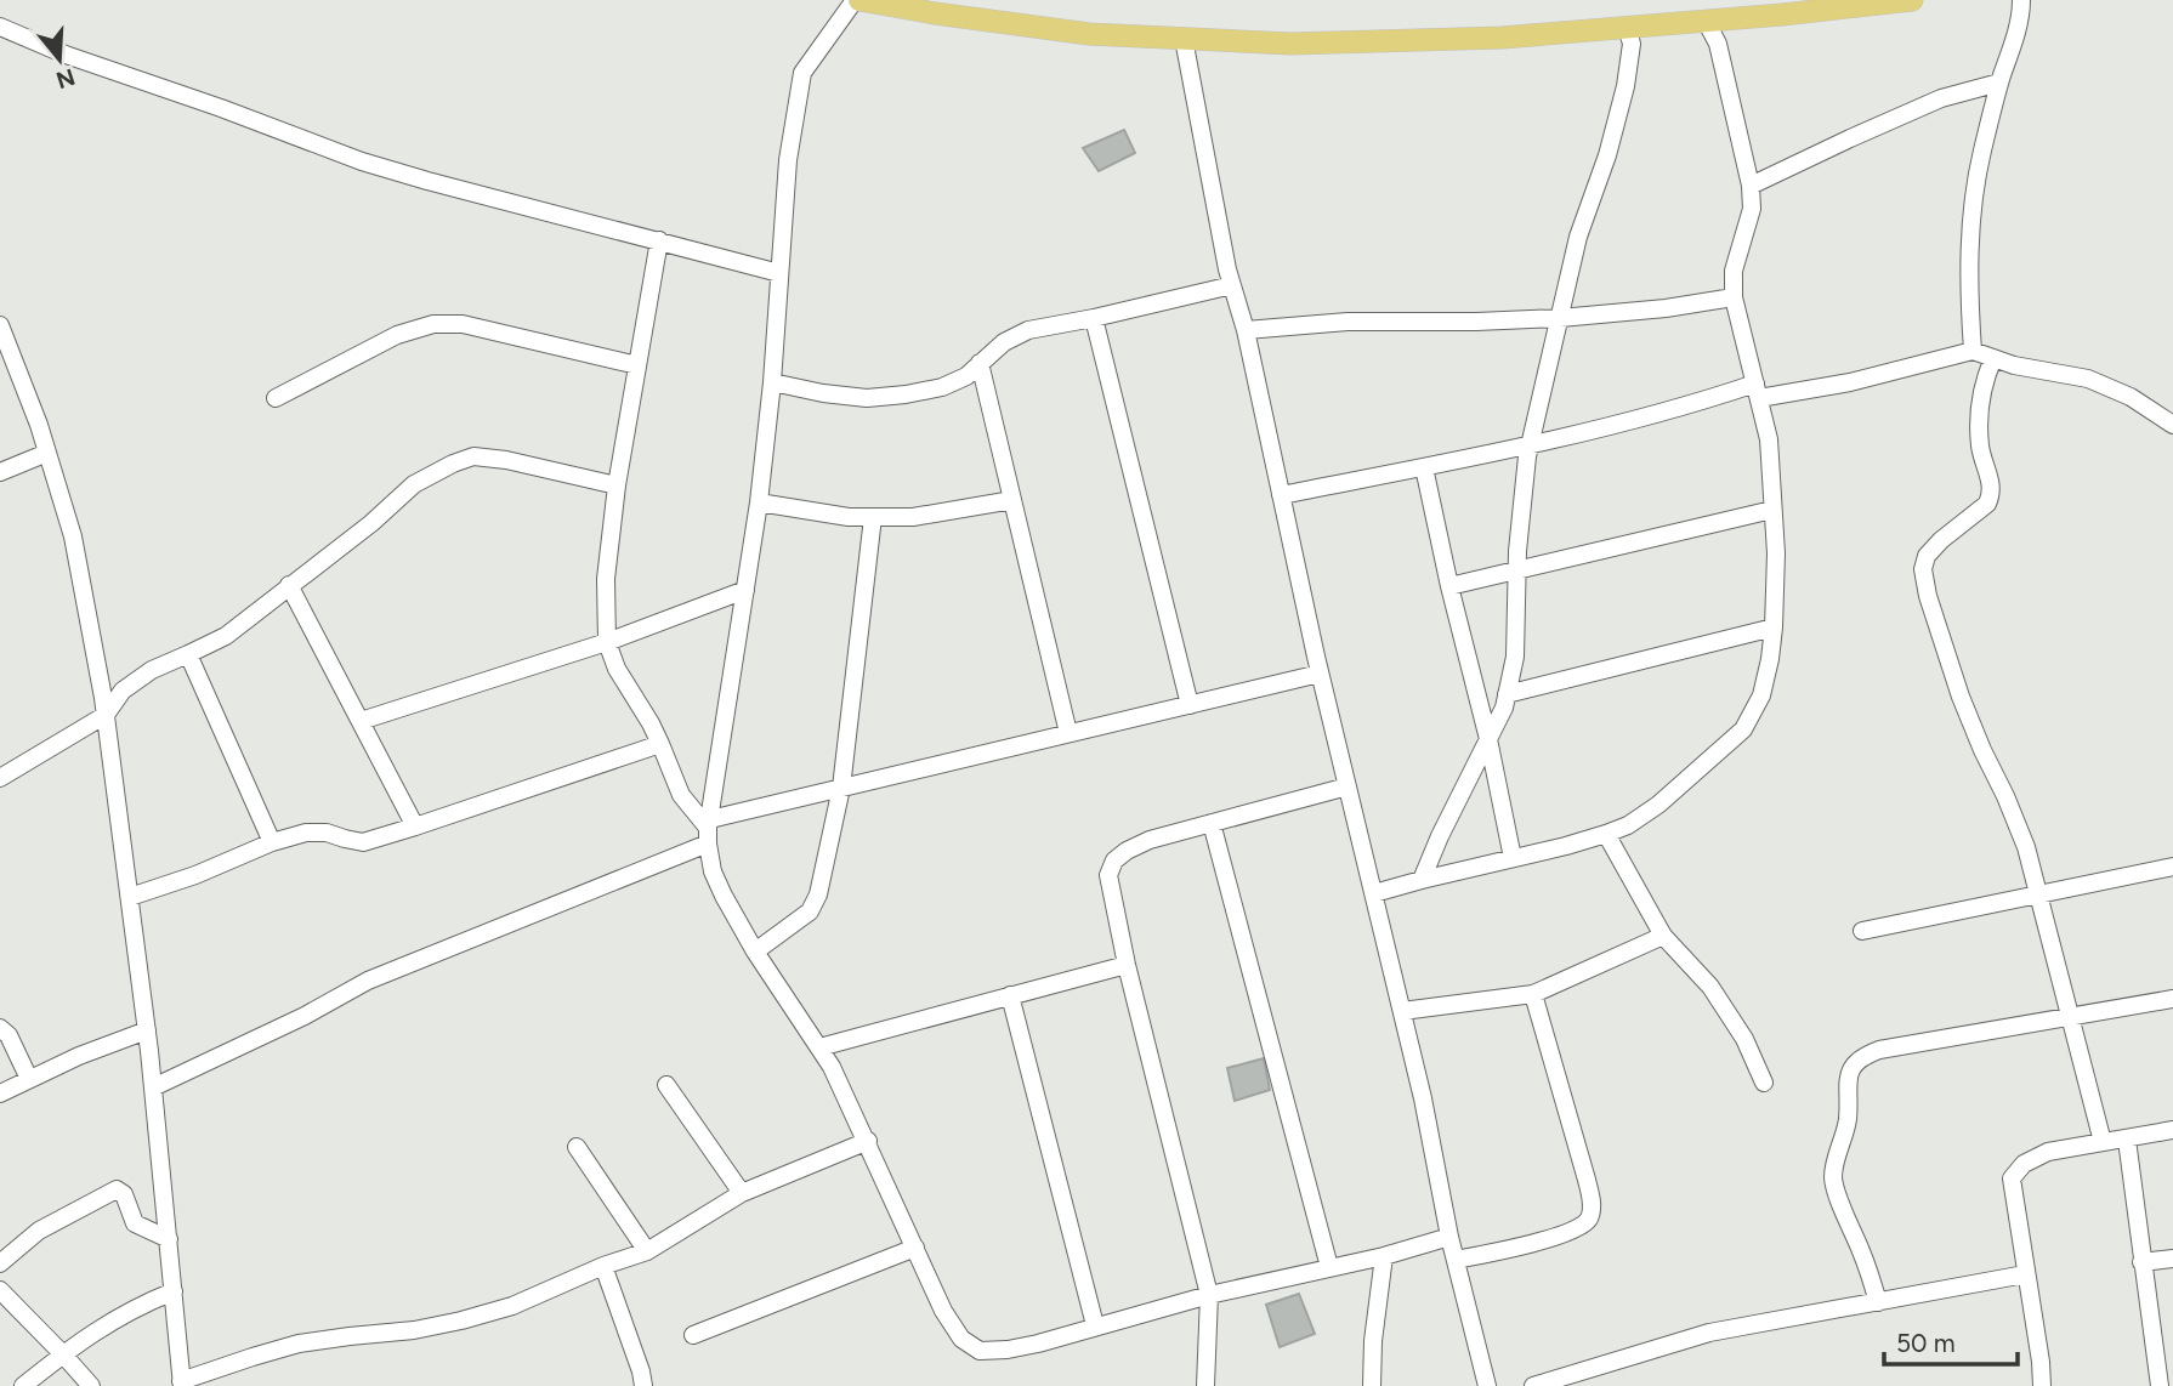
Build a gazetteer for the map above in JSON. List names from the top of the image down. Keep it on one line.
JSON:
{"scale_bar":"50 m","north":"bottom"}
